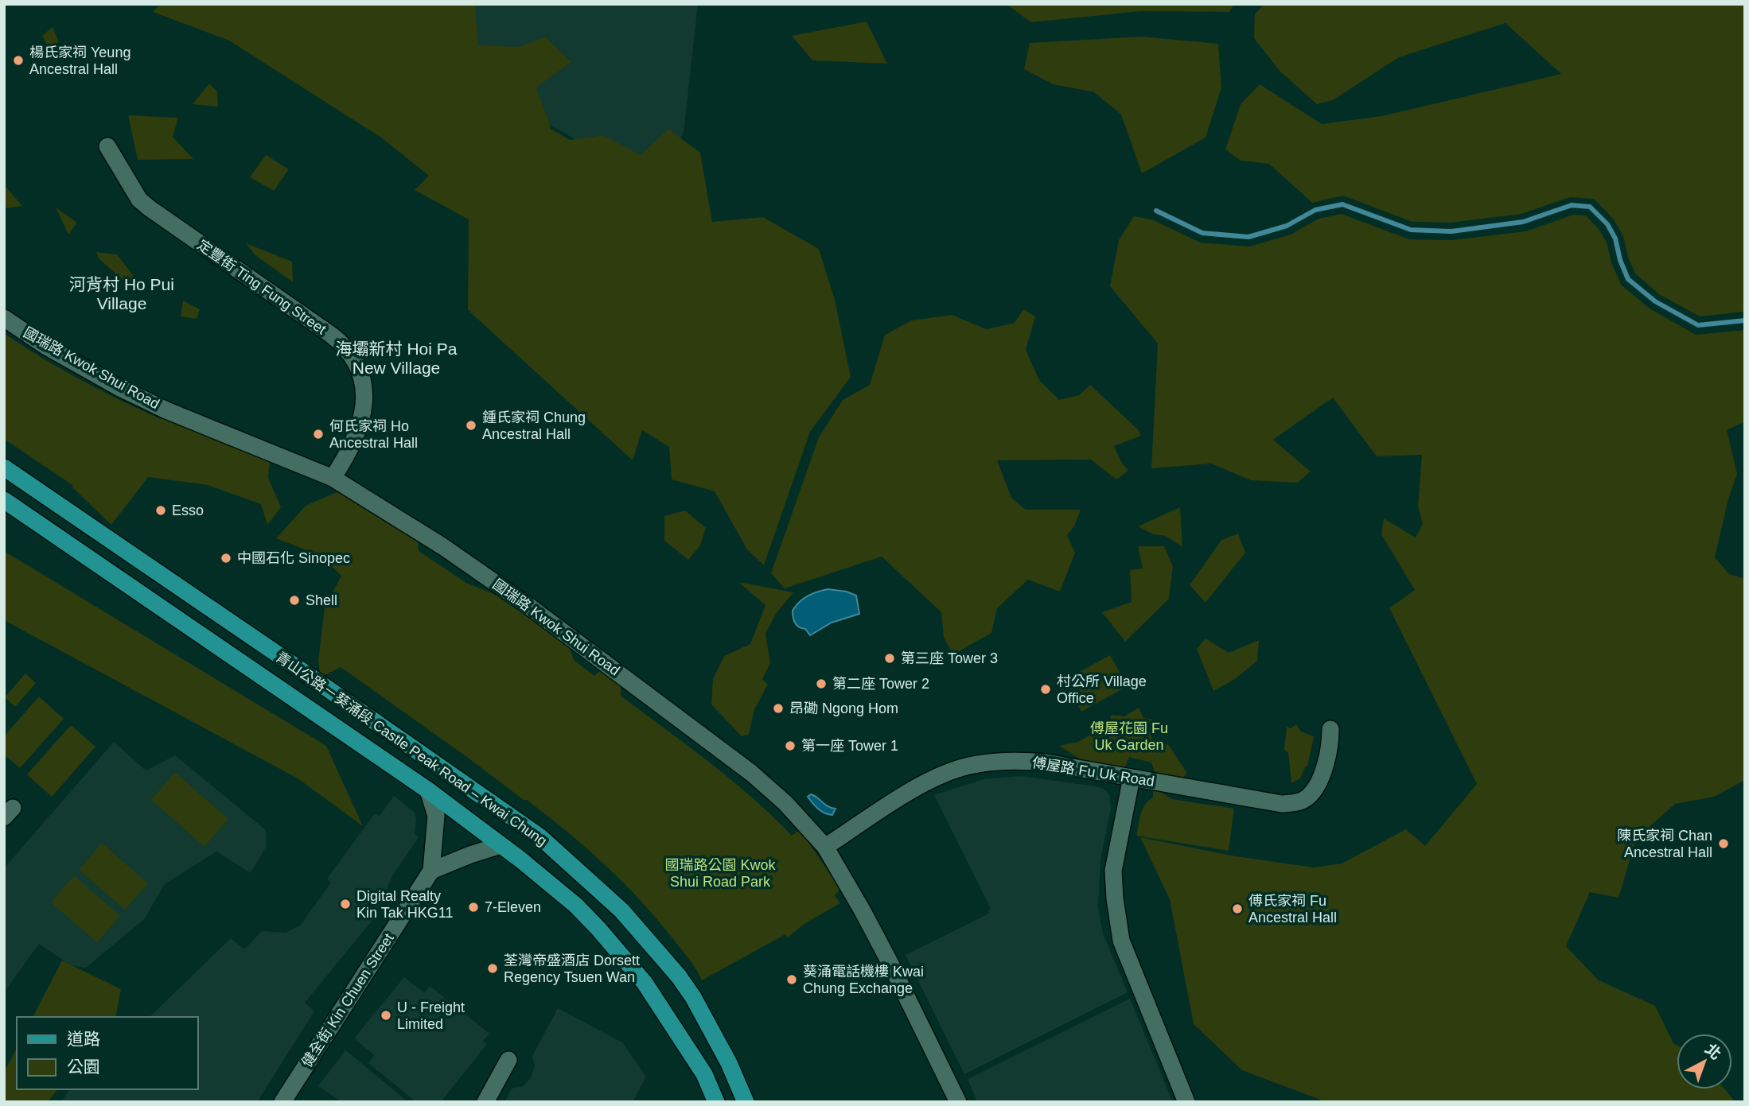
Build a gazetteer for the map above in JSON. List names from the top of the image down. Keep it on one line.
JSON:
{"streets":{"main road":["青山公路－葵涌段 Castle Peak Road – Kwai Chung"],"street":["定豐街 Ting Fung Street","國瑞路 Kwok Shui Road","傅屋路 Fu Uk Road","健全街 Kin Chuen Street"]},"crossings":[["定豐街 Ting Fung Street","國瑞路 Kwok Shui Road"],["國瑞路 Kwok Shui Road","傅屋路 Fu Uk Road"],["青山公路－葵涌段 Castle Peak Road – Kwai Chung","健全街 Kin Chuen Street"]],"districts":["河背村 Ho Pui Village","海壩新村 Hoi Pa New Village"],"parks":["傅屋花園 Fu Uk Garden","國瑞路公園 Kwok Shui Road Park"],"places":["楊氏家祠 Yeung Ancestral Hall","鍾氏家祠 Chung Ancestral Hall","何氏家祠 Ho Ancestral Hall","Esso","中國石化 Sinopec","Shell","第三座 Tower 3","第二座 Tower 2","村公所 Village Office","昂磡 Ngong Hom","第一座 Tower 1","陳氏家祠 Chan Ancestral Hall","Digital Realty Kin Tak HKG11","7-Eleven","傅氏家祠 Fu Ancestral Hall","荃灣帝盛酒店 Dorsett Regency Tsuen Wan","葵涌電話機樓 Kwai Chung Exchange","U - Freight Limited"],"legend":["道路","公園"],"north":"top right"}
